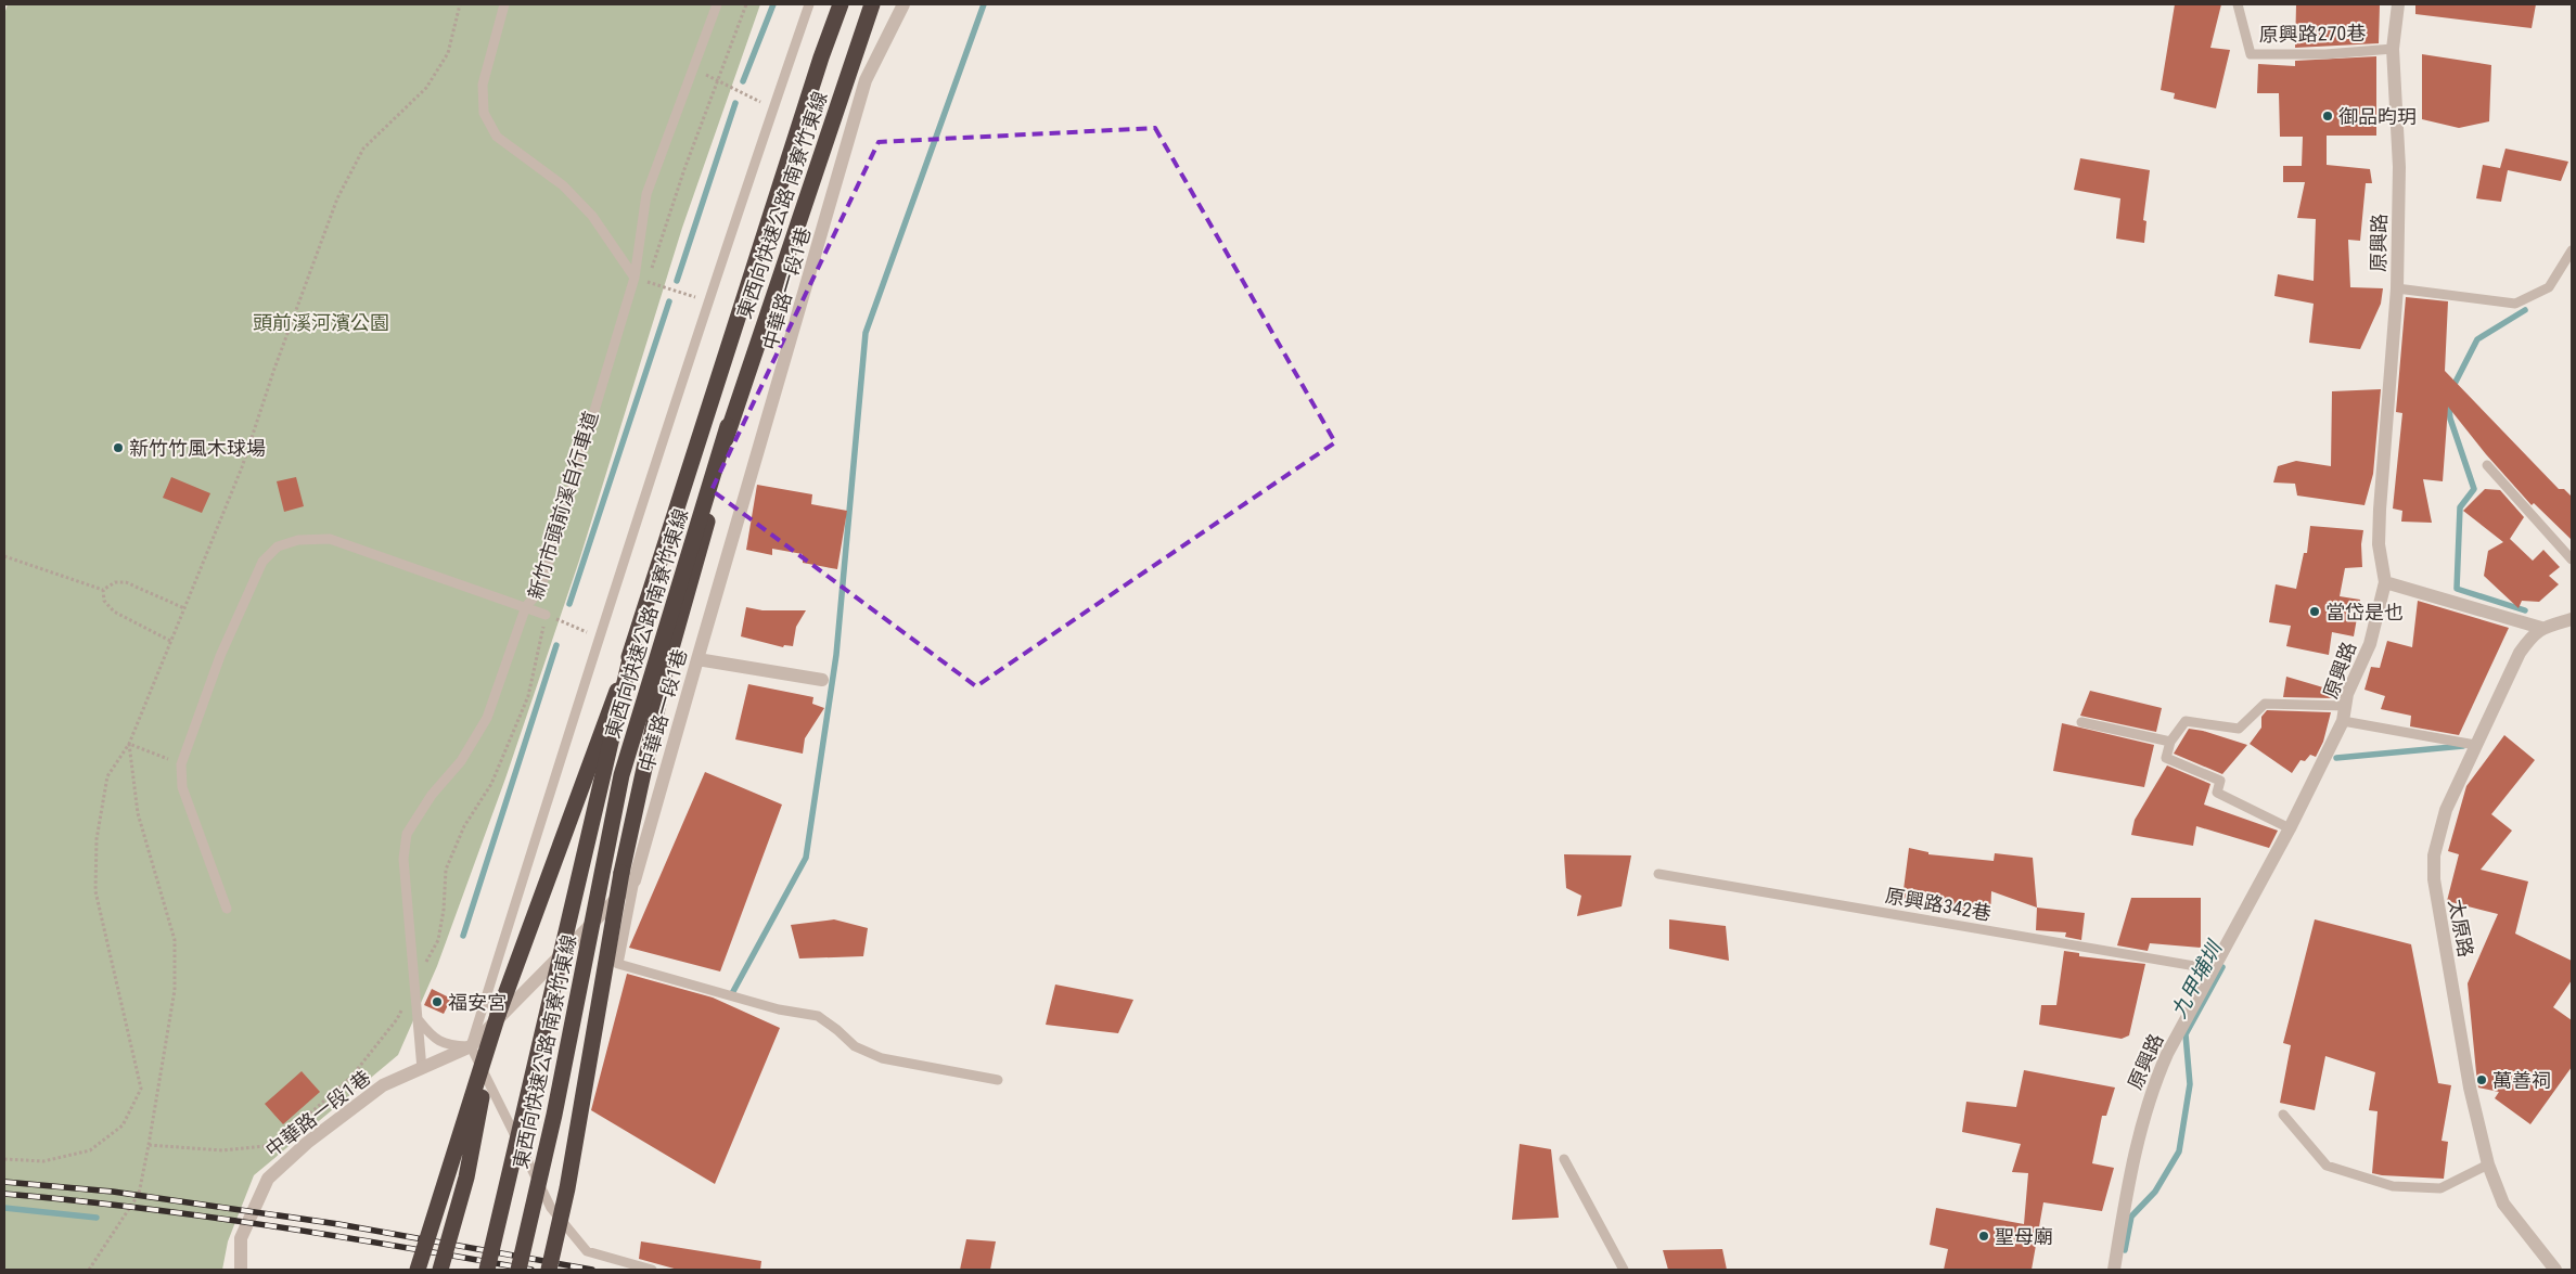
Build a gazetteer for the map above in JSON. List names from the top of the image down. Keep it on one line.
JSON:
{"streets":{"highway":["東西向快速公路 南寮竹東線"],"street":["原興路","中華路一段1巷","太原路"],"lane":["原興路270巷","原興路342巷"],"path":["新竹市頭前溪自行車道"]},"crossings":[["原興路270巷","原興路"],["原興路","原興路342巷"]],"water":["九甲埔圳"],"parks":["頭前溪河濱公園"],"places":["御品昀玥","新竹竹風木球場","當岱是也","福安宮","萬善祠","聖母廟"]}
